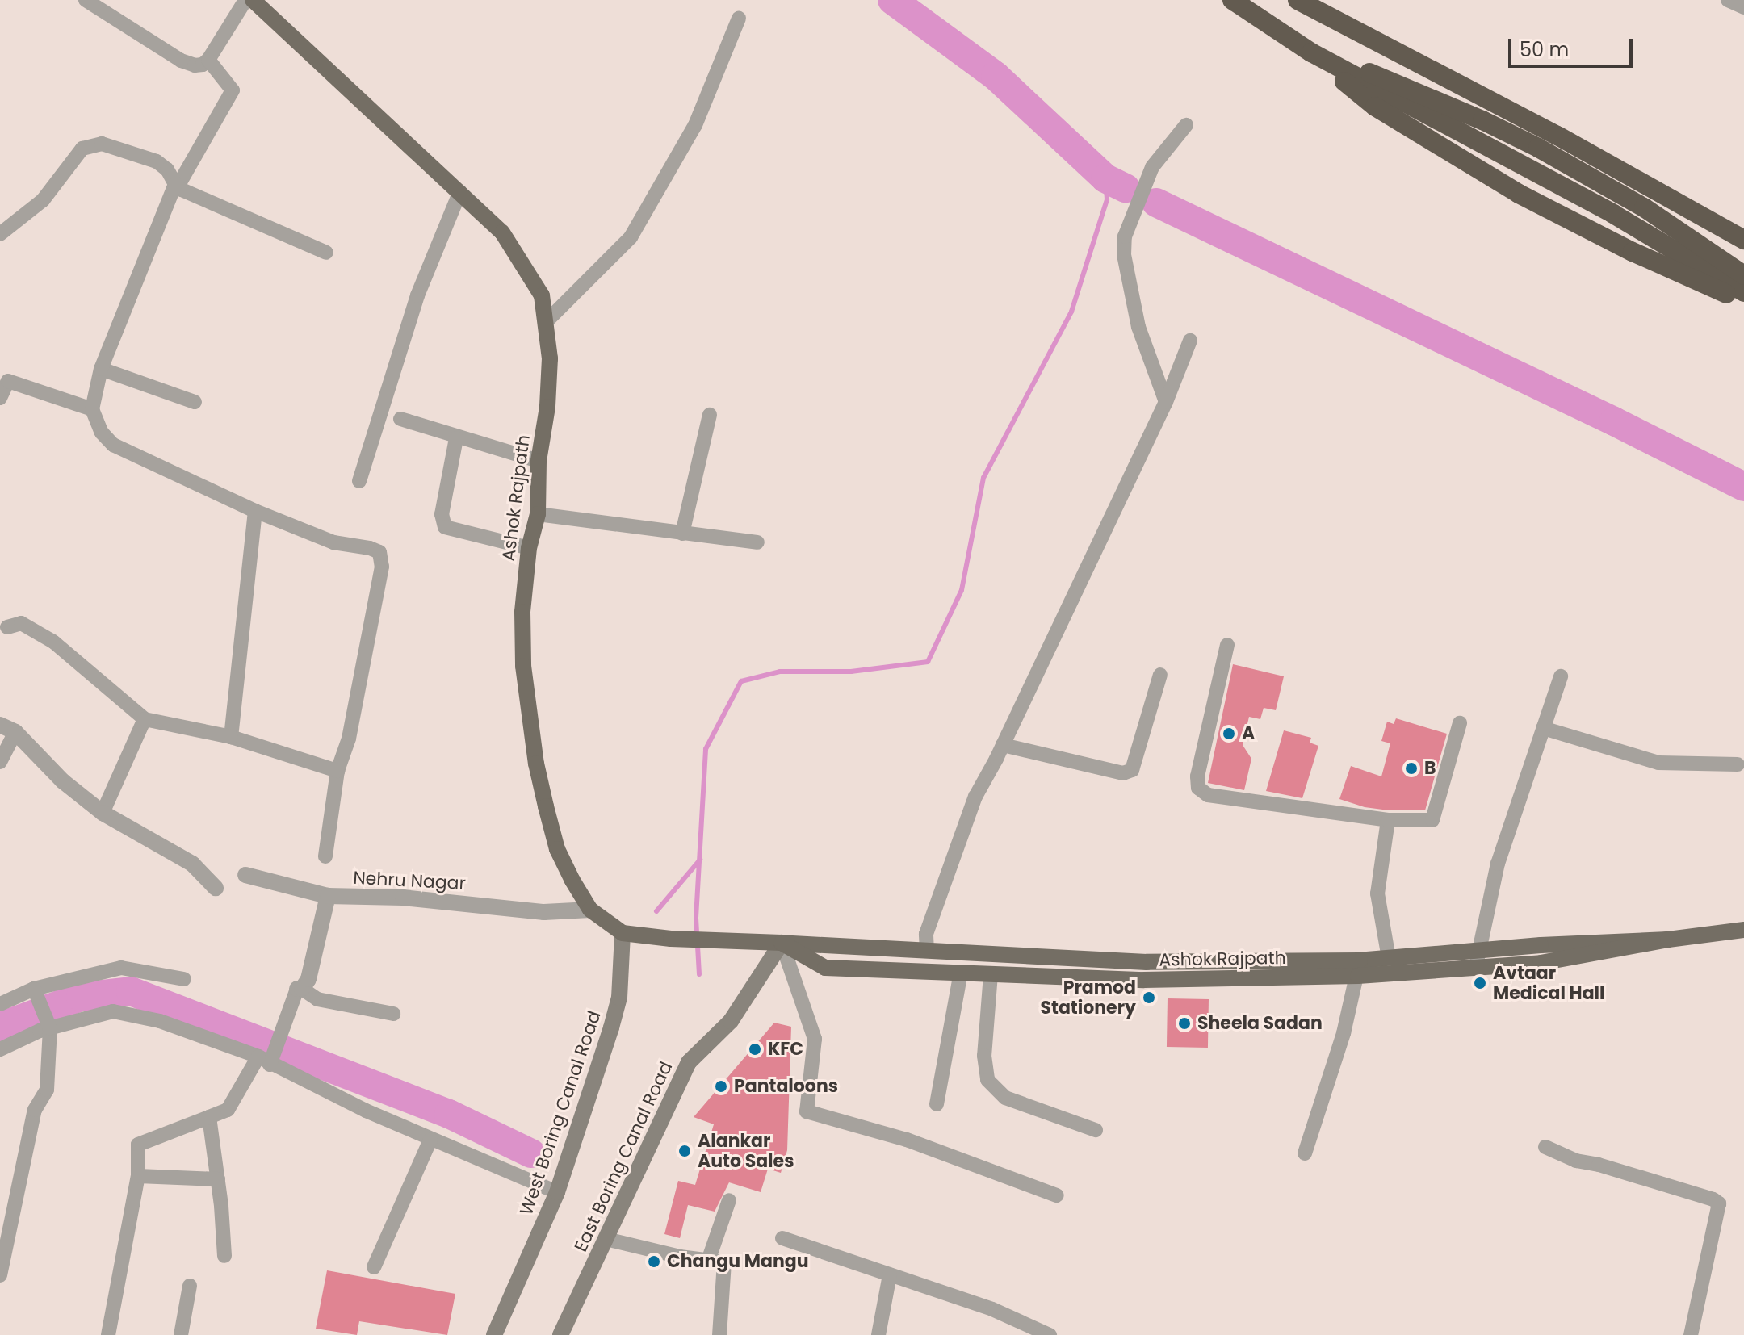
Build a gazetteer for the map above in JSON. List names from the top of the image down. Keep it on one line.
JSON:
{"streets":{"main road":["Ashok Rajpath","West Boring Canal Road","East Boring Canal Road"],"street":["Nehru Nagar"]},"crossings":[["Ashok Rajpath","Nehru Nagar"],["Ashok Rajpath","West Boring Canal Road"],["Ashok Rajpath","East Boring Canal Road"]],"places":["A","B","Avtaar Medical Hall","Pramod Stationery","Sheela Sadan","KFC","Pantaloons","Alankar Auto Sales","Changu Mangu"],"scale_bar":"50 m"}
